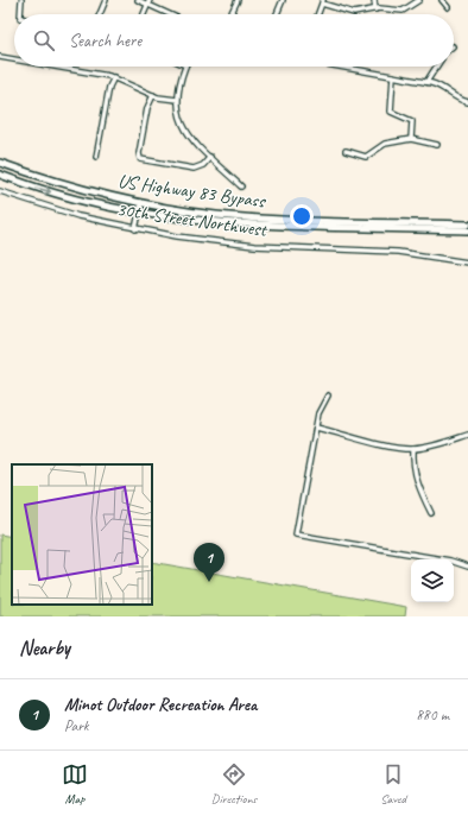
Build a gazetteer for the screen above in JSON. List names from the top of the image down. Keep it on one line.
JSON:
{"streets":{"highway":["US Highway 83 Bypass"],"street":["30th Street Northwest"]},"page":{"search":"Search here","pins":"1","heading":"Nearby","list":[{"mark":"1","name":"Minot Outdoor Recreation Area","note":"Park","value":"880 m"}],"nav":["Map","Directions","Saved"]}}
